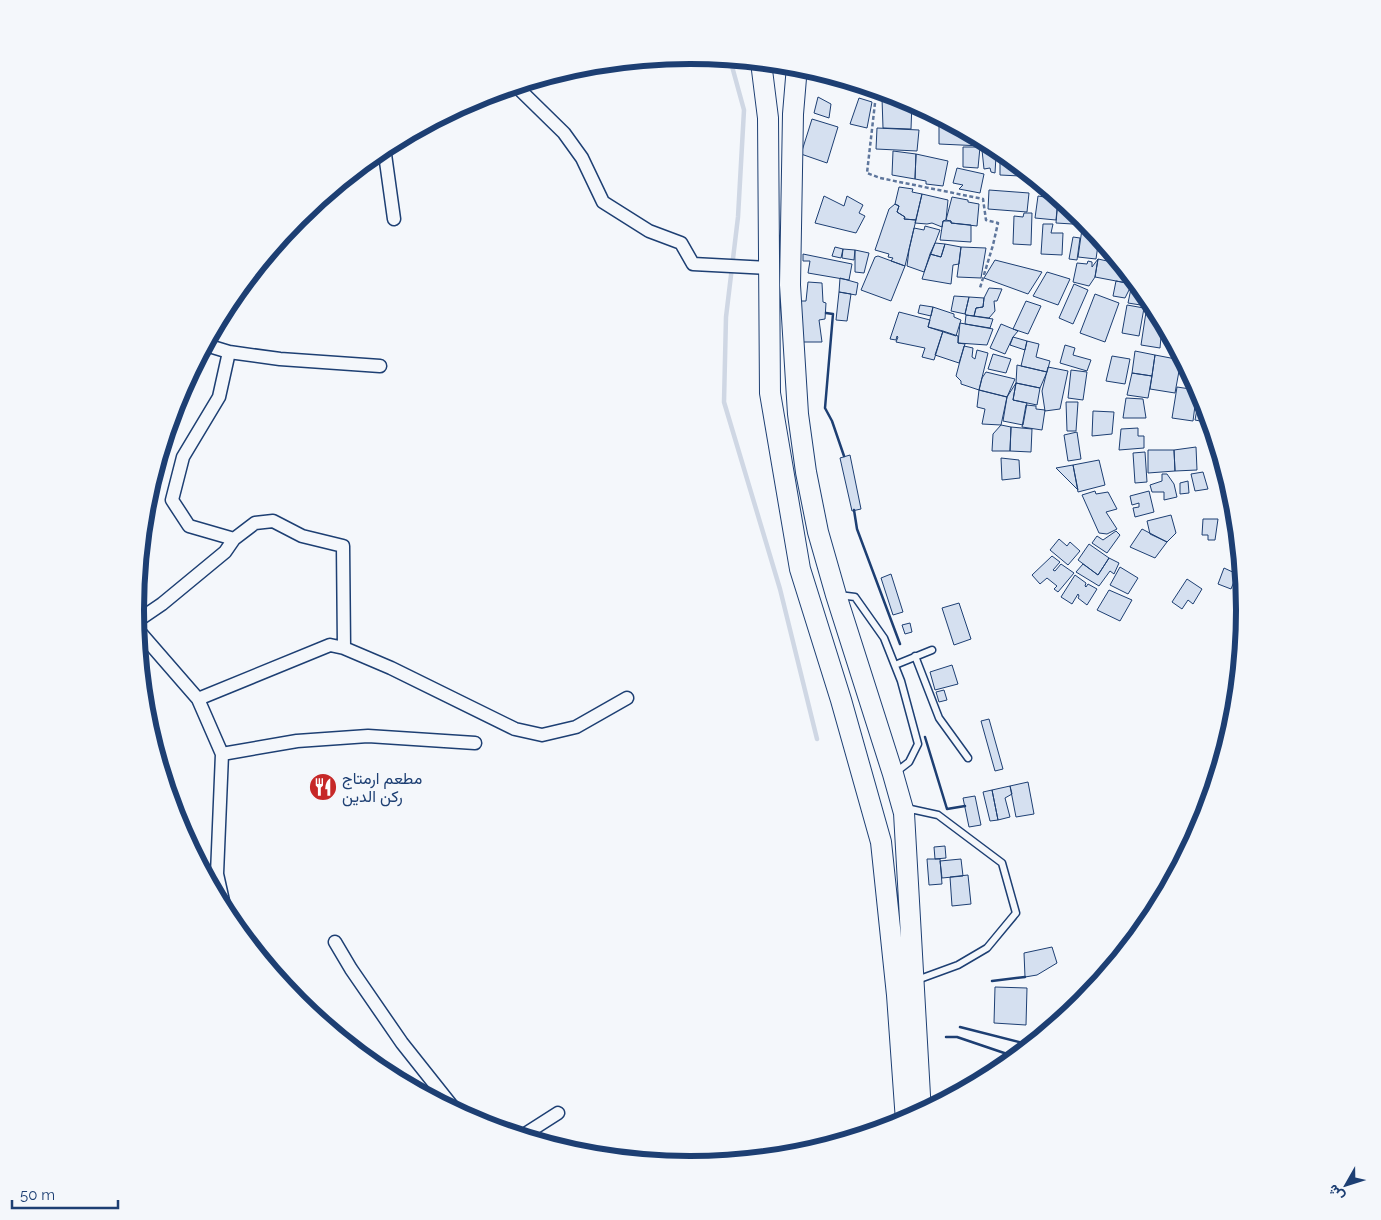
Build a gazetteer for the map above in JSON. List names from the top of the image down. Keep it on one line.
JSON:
{"places":{"restaurant":["مطعم ارمتاج ركن الدين"]},"scale_bar":"50 m","north":"bottom left"}
